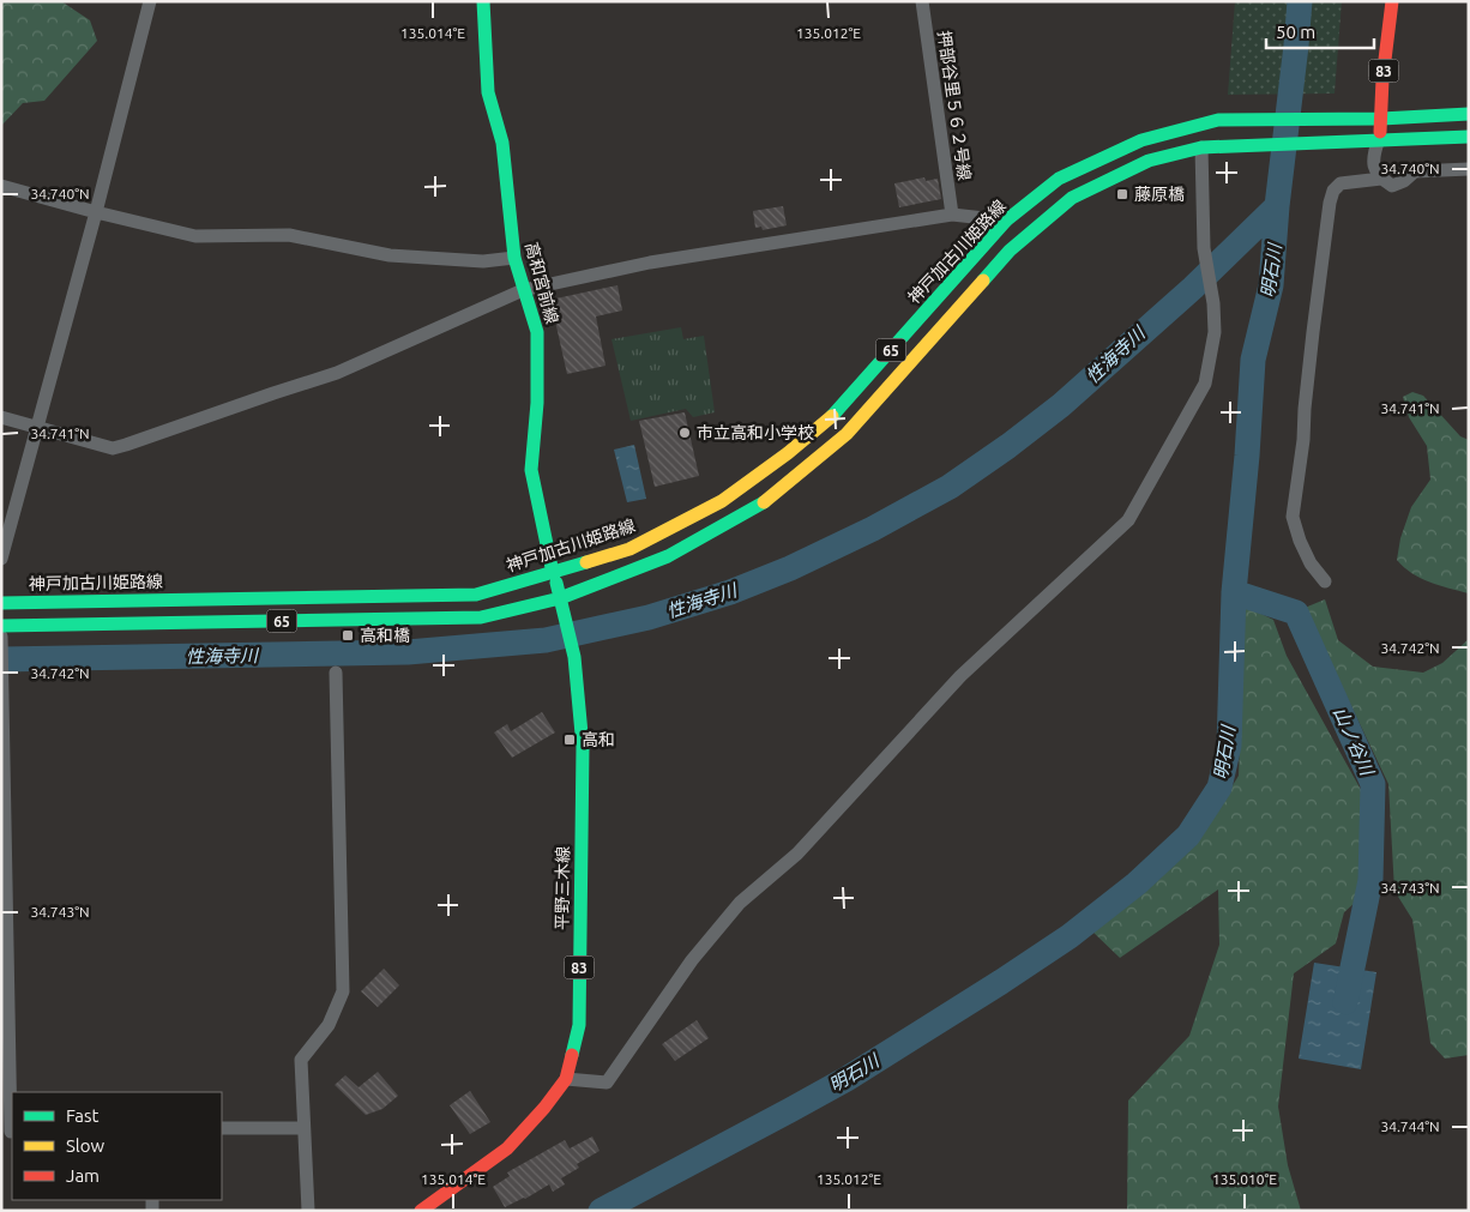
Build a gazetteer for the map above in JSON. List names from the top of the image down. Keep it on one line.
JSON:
{"streets":{"main road":["83","神戸加古川姫路線","高和宮前線","65","平野三木線"],"street":["押部谷里５６２号線"]},"crossings":[["83","神戸加古川姫路線"],["83","65"],["神戸加古川姫路線","高和宮前線"],["神戸加古川姫路線","平野三木線"],["高和宮前線","平野三木線"],["65","平野三木線"]],"water":["明石川","性海寺川","山ノ谷川"],"places":{"transit":["藤原橋","高和橋","高和"],"other":["市立高和小学校"]},"legend":["Fast","Slow","Jam"],"scale_bar":"50 m","coordinates":["135.014°E","135.012°E","34.740°N","34.741°N","34.742°N","34.743°N","34.744°N","135.010°E"]}
